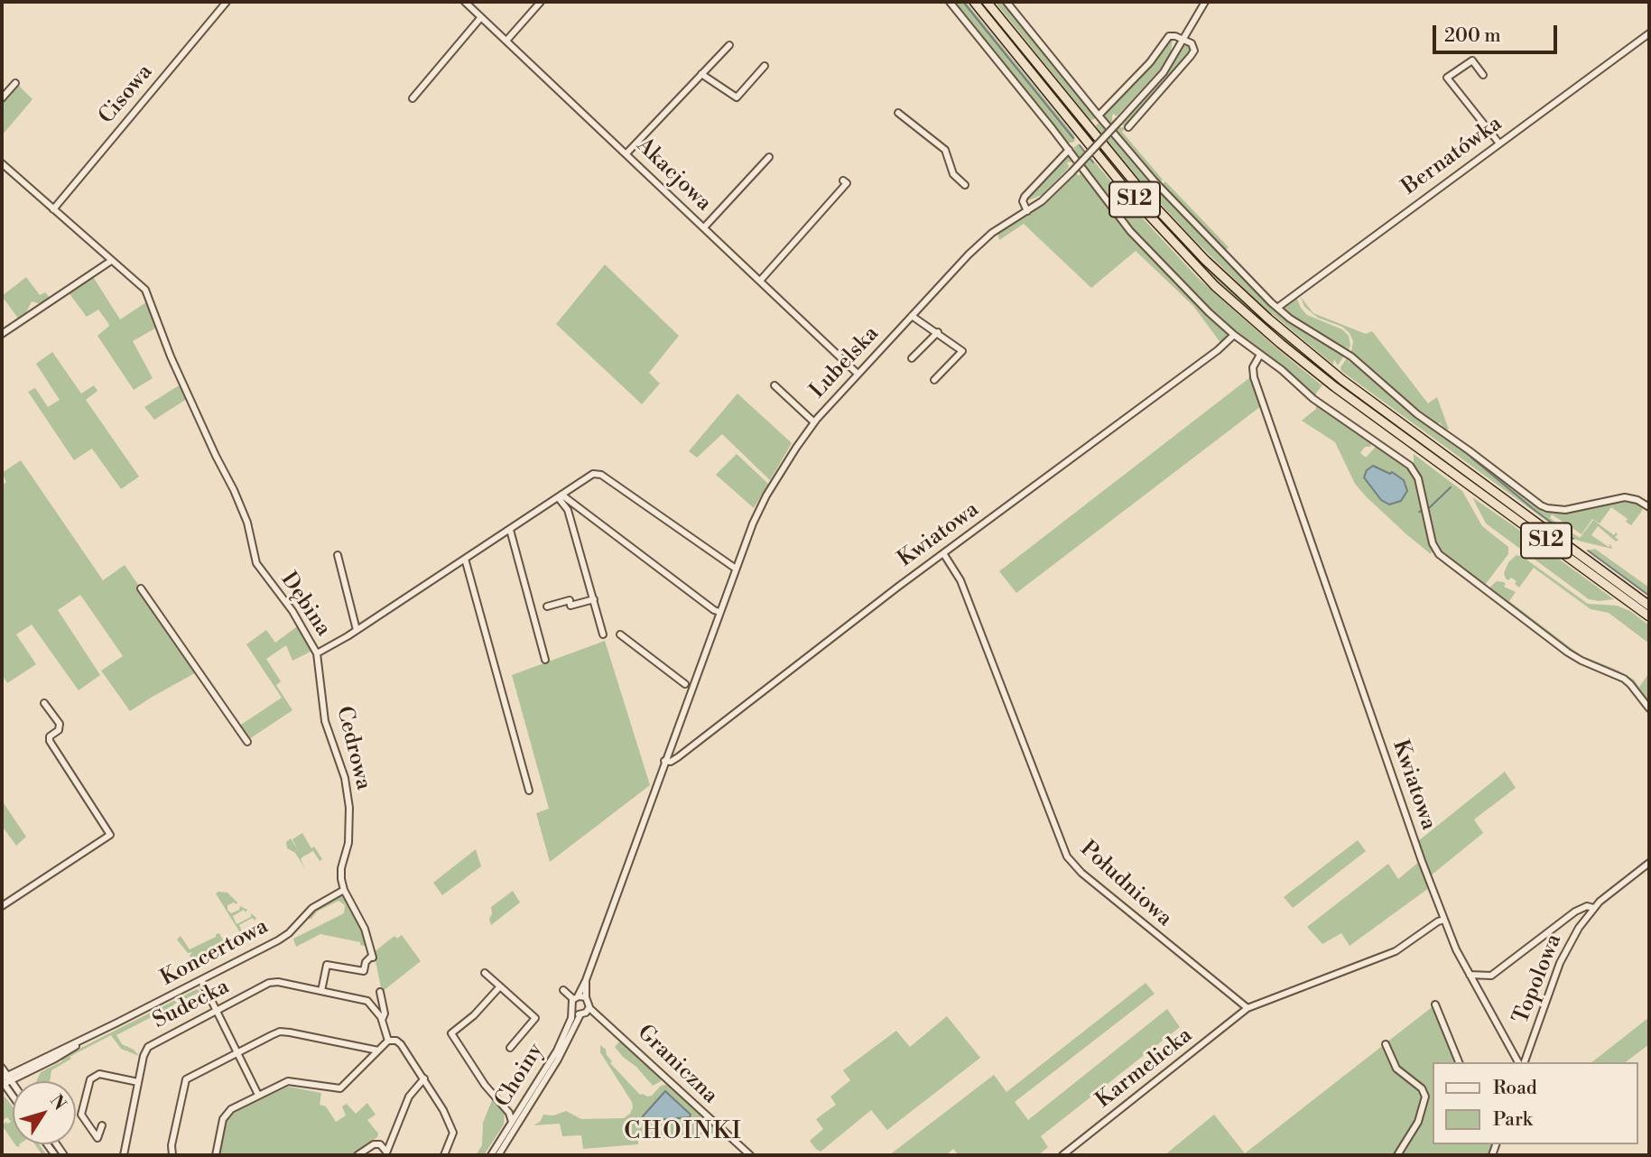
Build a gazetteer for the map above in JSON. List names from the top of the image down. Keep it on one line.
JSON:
{"streets":{"highway":["S12"],"street":["Cisowa","Bernatówka","Akacjowa","Lubelska","Kwiatowa","Dębina","Cedrowa","Południowa","Koncertowa","Topolowa","Sudecka","Graniczna","Karmelicka","Choiny"]},"crossings":[["Cisowa","Dębina"],["Akacjowa","Lubelska"],["Lubelska","Kwiatowa"],["Lubelska","Dębina"],["Kwiatowa","Południowa"],["Dębina","Cedrowa"],["Cedrowa","Koncertowa"],["Cedrowa","Sudecka"],["Południowa","Karmelicka"],["Graniczna","Choiny"]],"districts":["CHOINKI"],"legend":["Road","Park"],"scale_bar":"200 m","north":"top right"}
